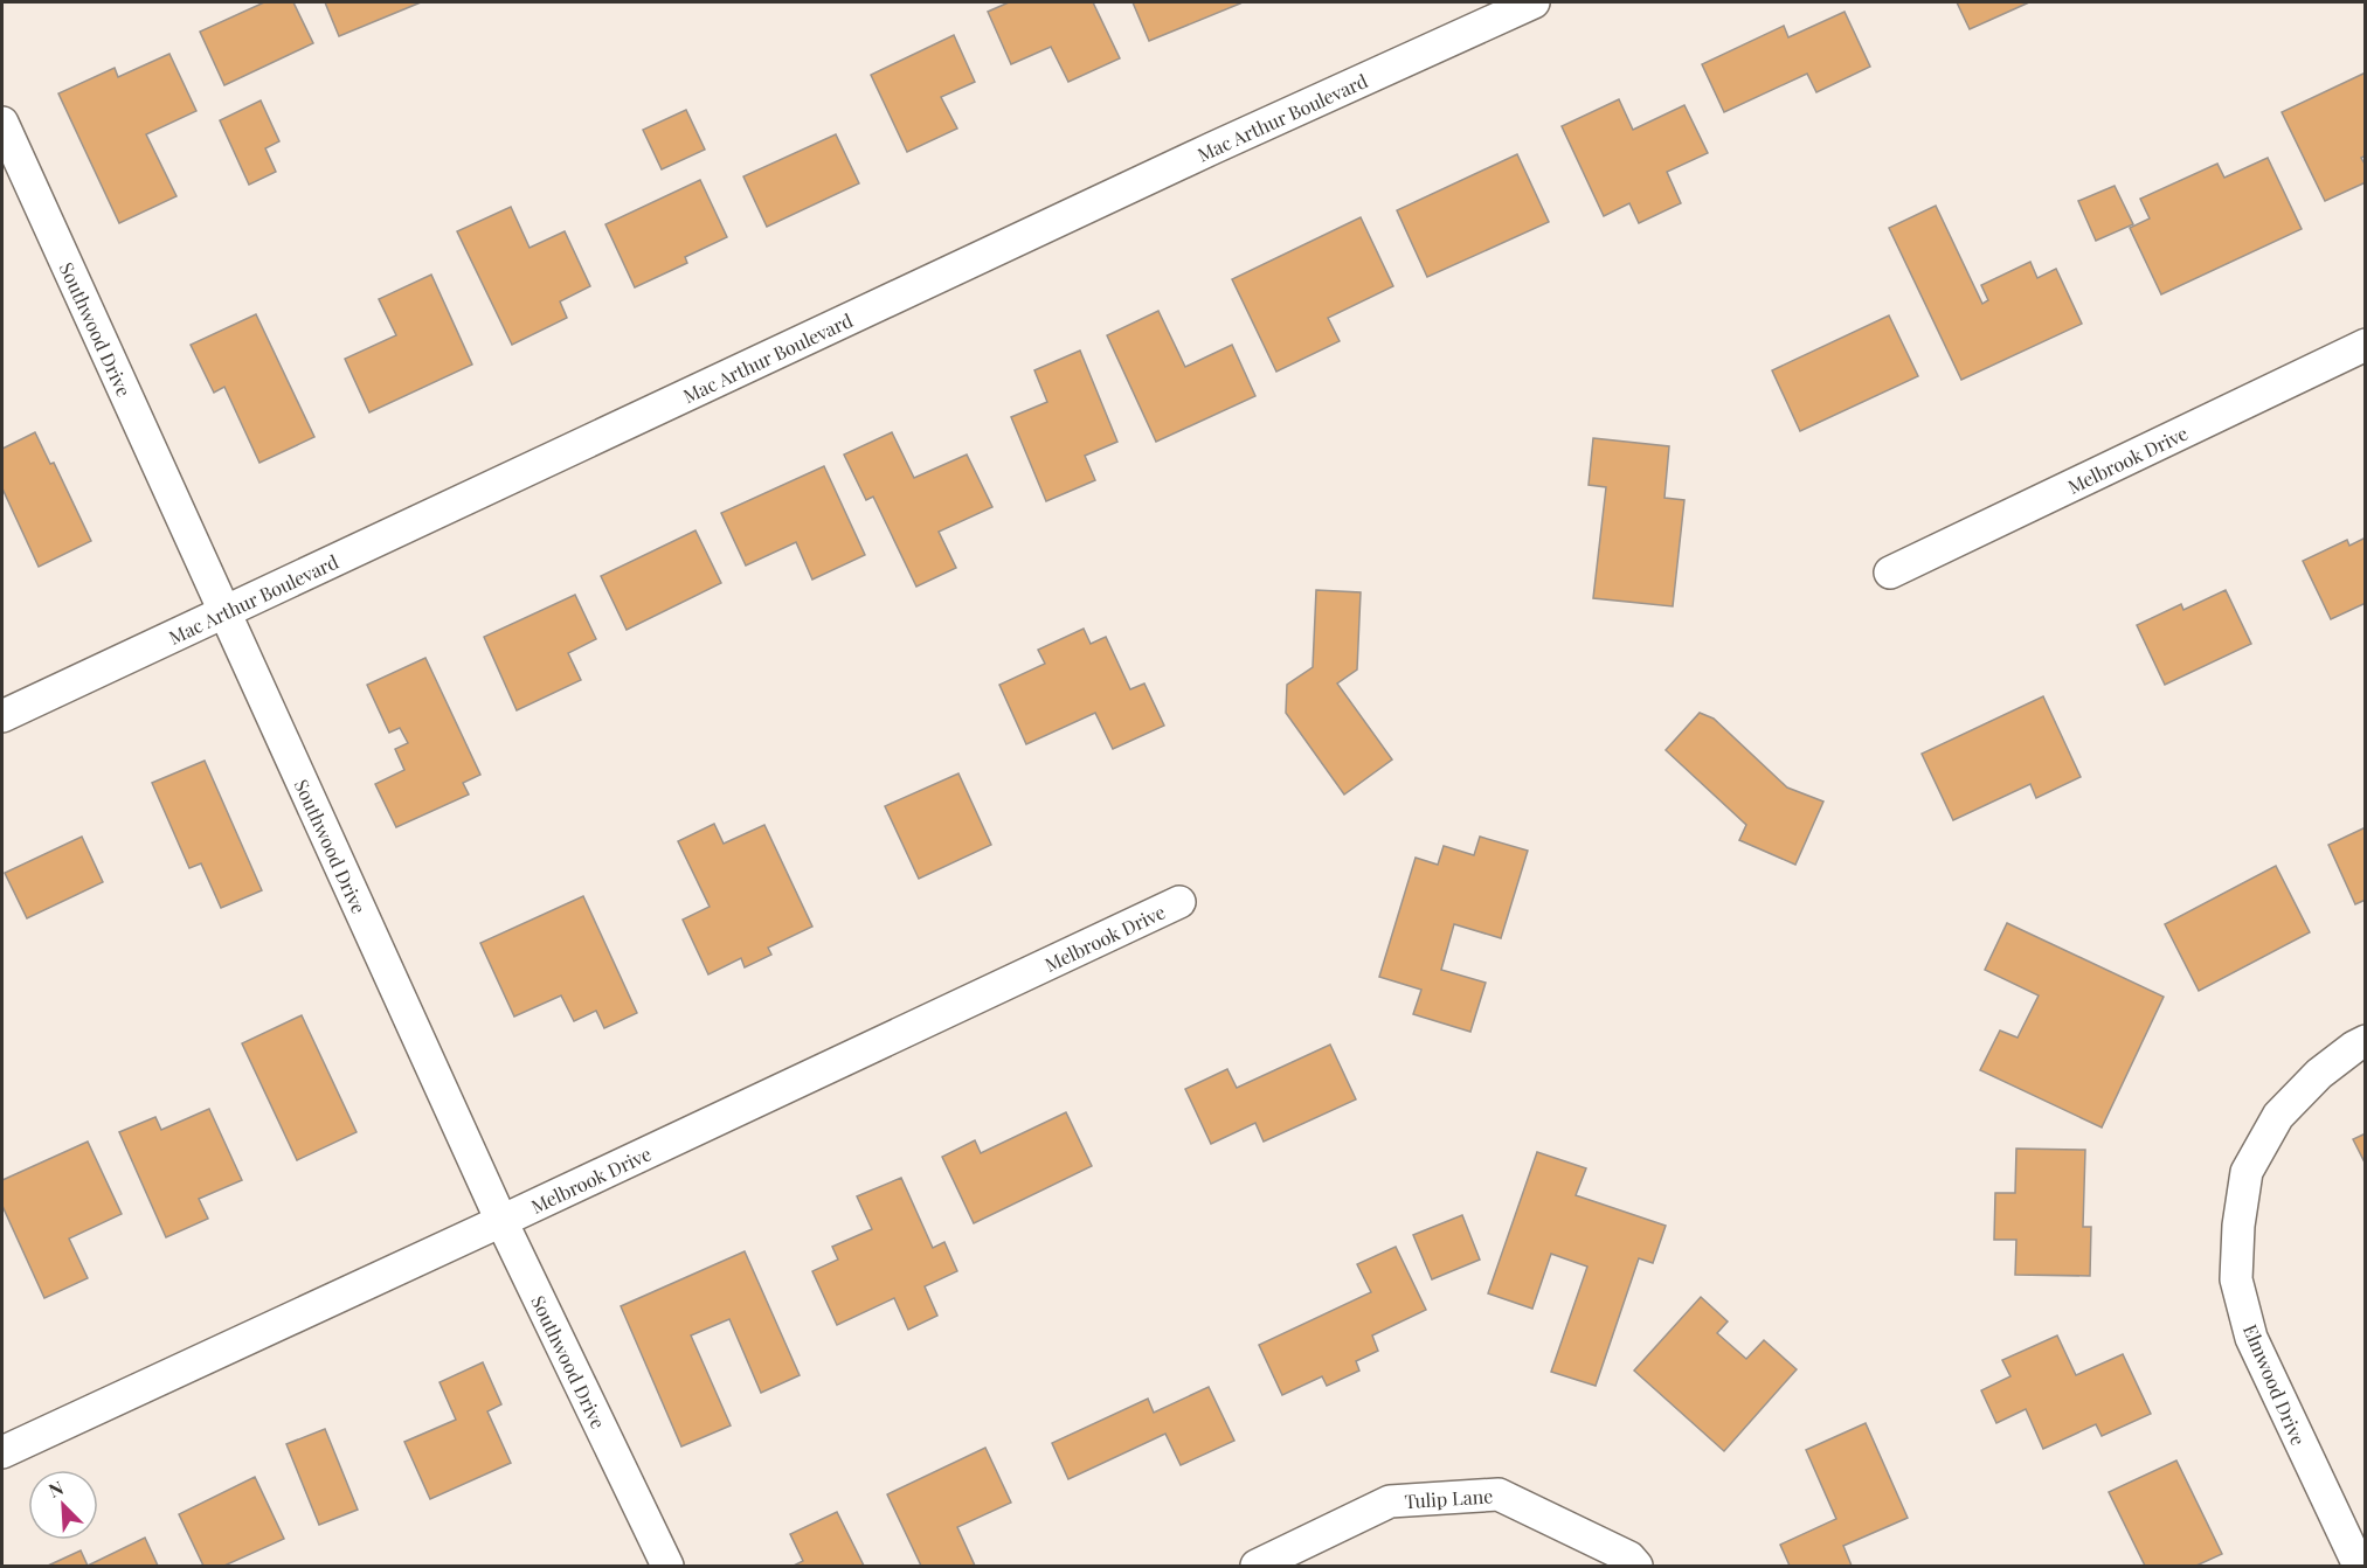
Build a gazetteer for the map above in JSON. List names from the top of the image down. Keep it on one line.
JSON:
{"streets":{"street":["Mac Arthur Boulevard","Southwood Drive","Melbrook Drive","Elmwood Drive","Tulip Lane"]},"crossings":[["Mac Arthur Boulevard","Southwood Drive"],["Southwood Drive","Melbrook Drive"]],"north":"top left"}
